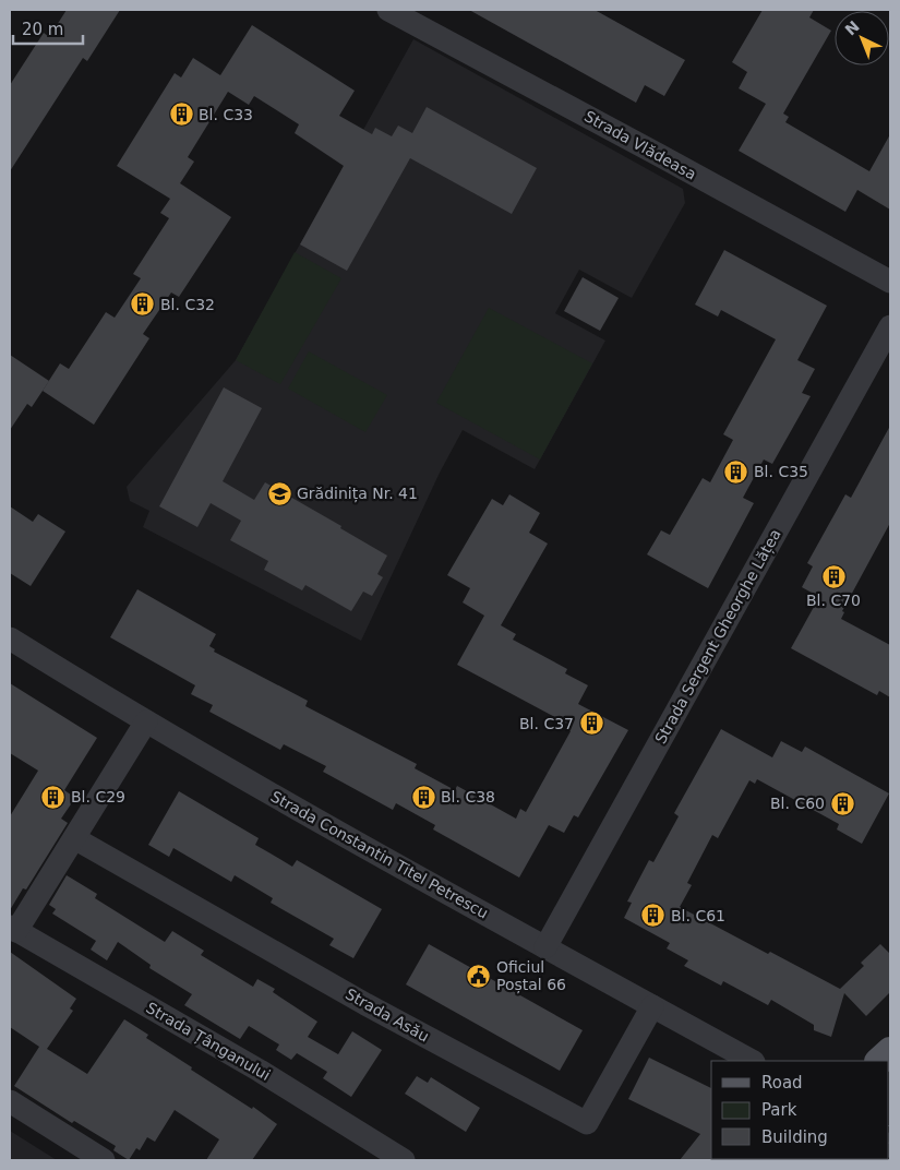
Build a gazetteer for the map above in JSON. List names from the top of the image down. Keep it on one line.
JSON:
{"streets":{"street":["Strada Vlădeasa","Strada Sergent Gheorghe Lățea","Strada Constantin Titel Petrescu","Strada Asău","Strada Țânganului"]},"crossings":[["Strada Sergent Gheorghe Lățea","Strada Constantin Titel Petrescu"],["Strada Constantin Titel Petrescu","Strada Asău"]],"places":{"building":["Bl. C33","Bl. C32","Bl. C35","Bl. C70","Bl. C37","Bl. C29","Bl. C38","Bl. C60","Bl. C61"],"school or university":["Grădinița Nr. 41"],"public building":["Oficiul Poștal 66"]},"legend":["Road","Park","Building"],"scale_bar":"20 m","north":"top left"}
